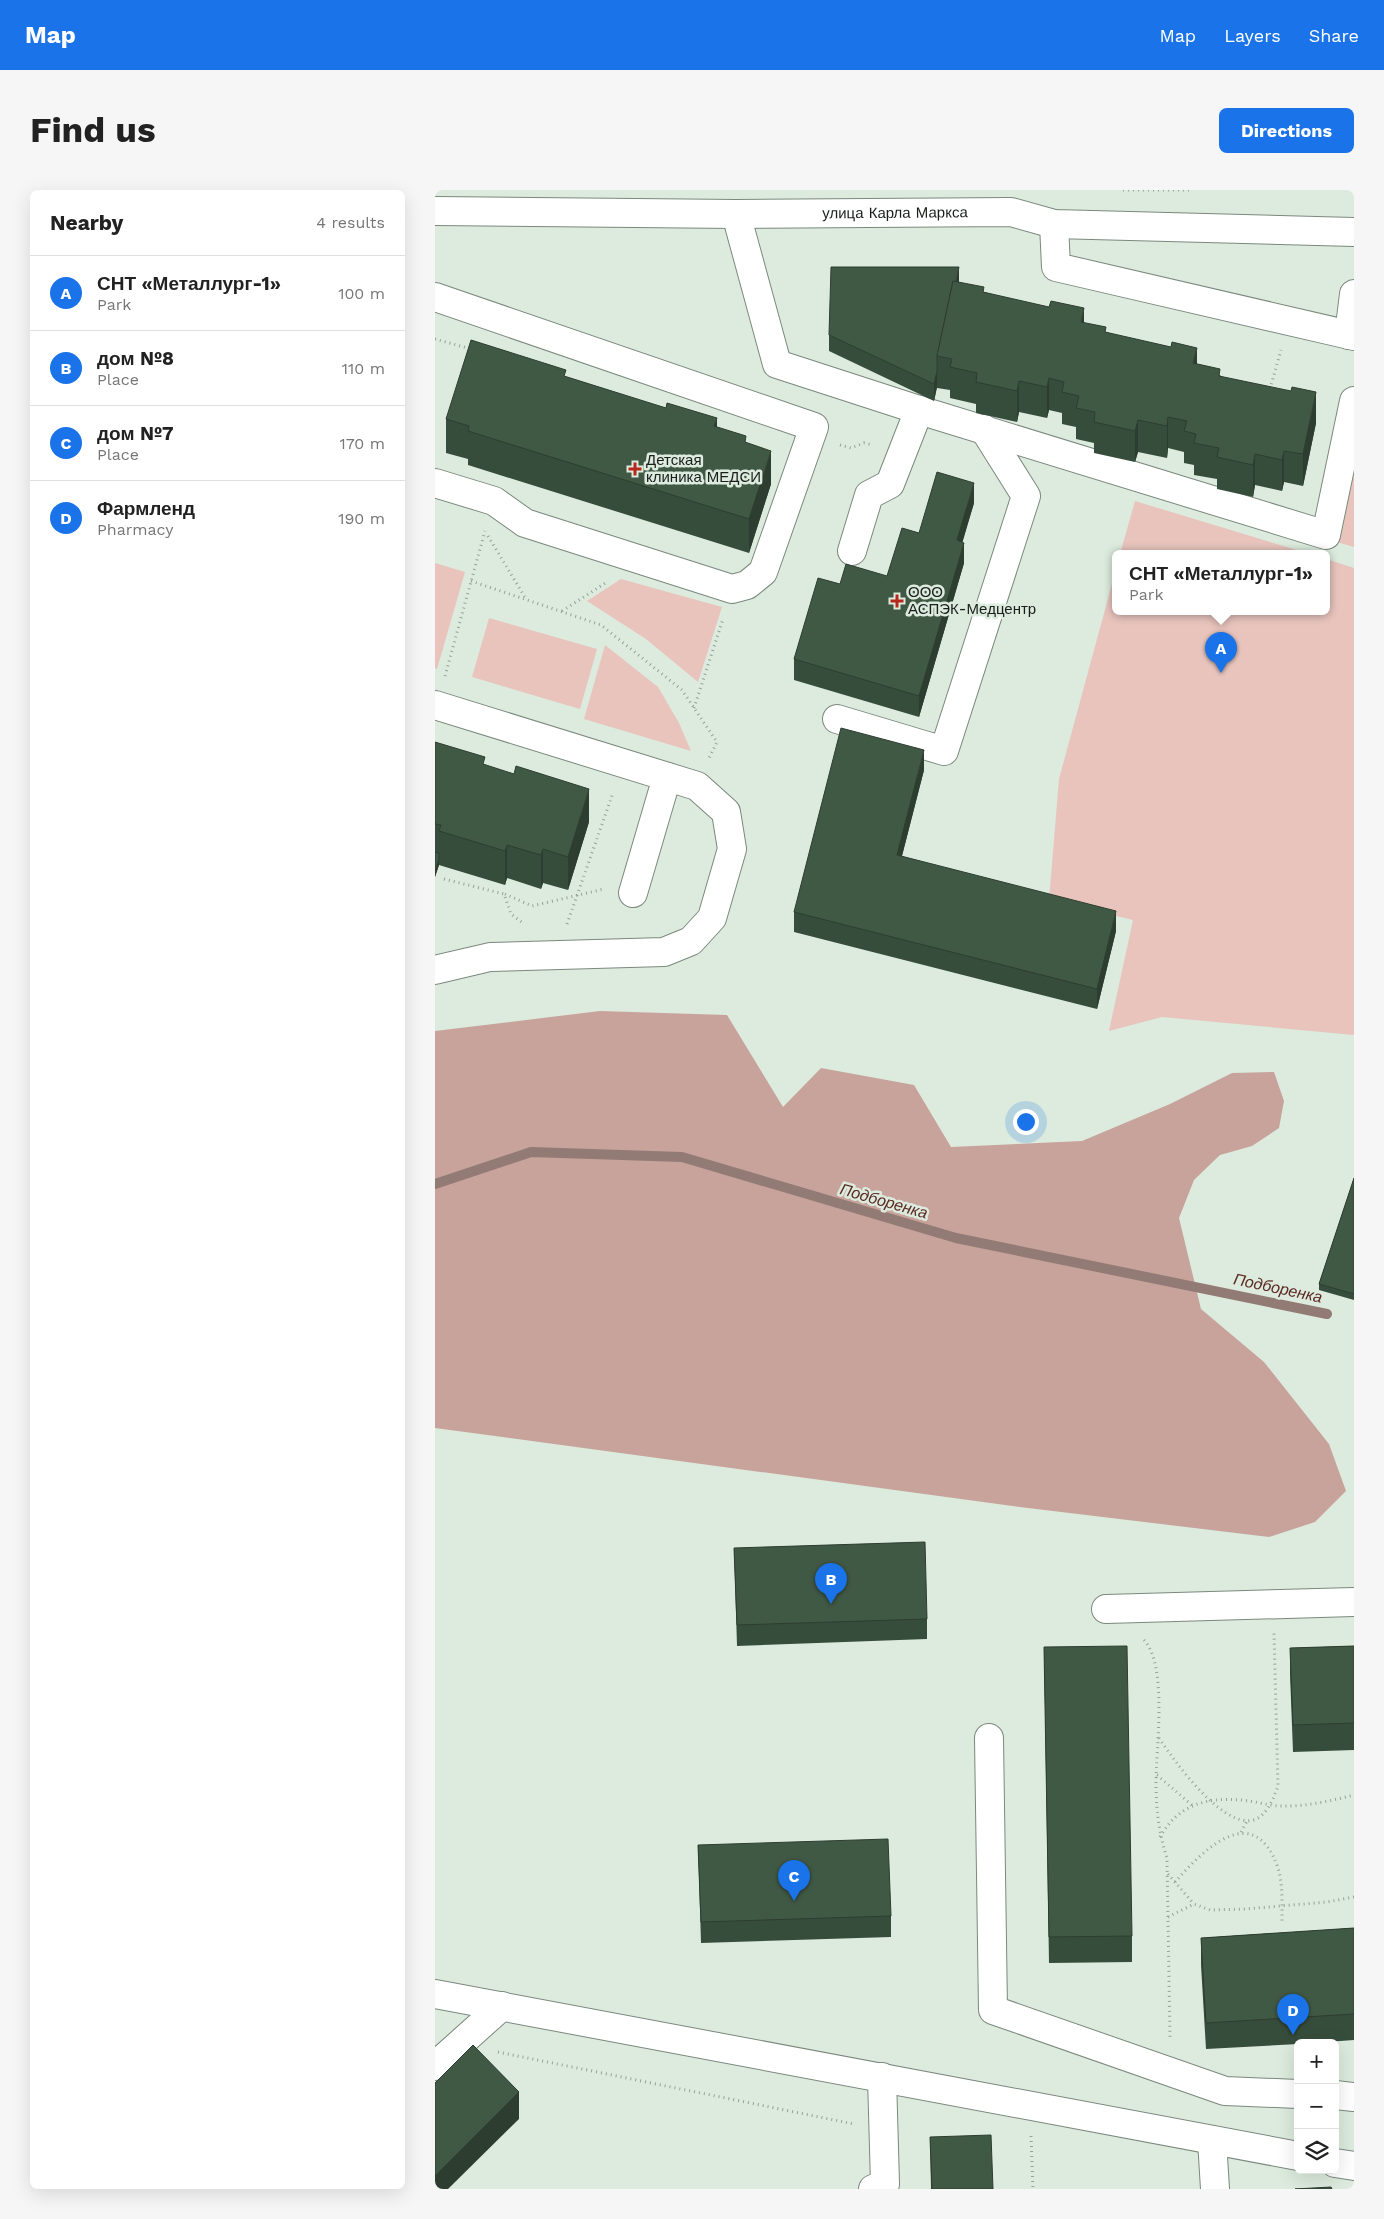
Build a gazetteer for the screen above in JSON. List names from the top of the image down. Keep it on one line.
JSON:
{"streets":{"street":["улица Карла Маркса"]},"water":["Подборенка"],"places":{"health":["Детская клиника МЕДСИ","ООО АСПЭК-Медцентр"]},"page":{"header":"Map","nav":["Map","Layers","Share"],"buttons":"Directions","title":"Find us","heading":["Nearby","4 results"],"list":[{"mark":"A","name":"СНТ «Металлург-1»","note":"Park","value":"100 m"},{"mark":"B","name":"дом №8","note":"Place","value":"110 m"},{"mark":"C","name":"дом №7","note":"Place","value":"170 m"},{"mark":"D","name":"Фармленд","note":"Pharmacy","value":"190 m"}],"popup":["СНТ «Металлург-1»","Park"],"pins":["A","B","C","D"],"map_buttons":["+","−"]}}
